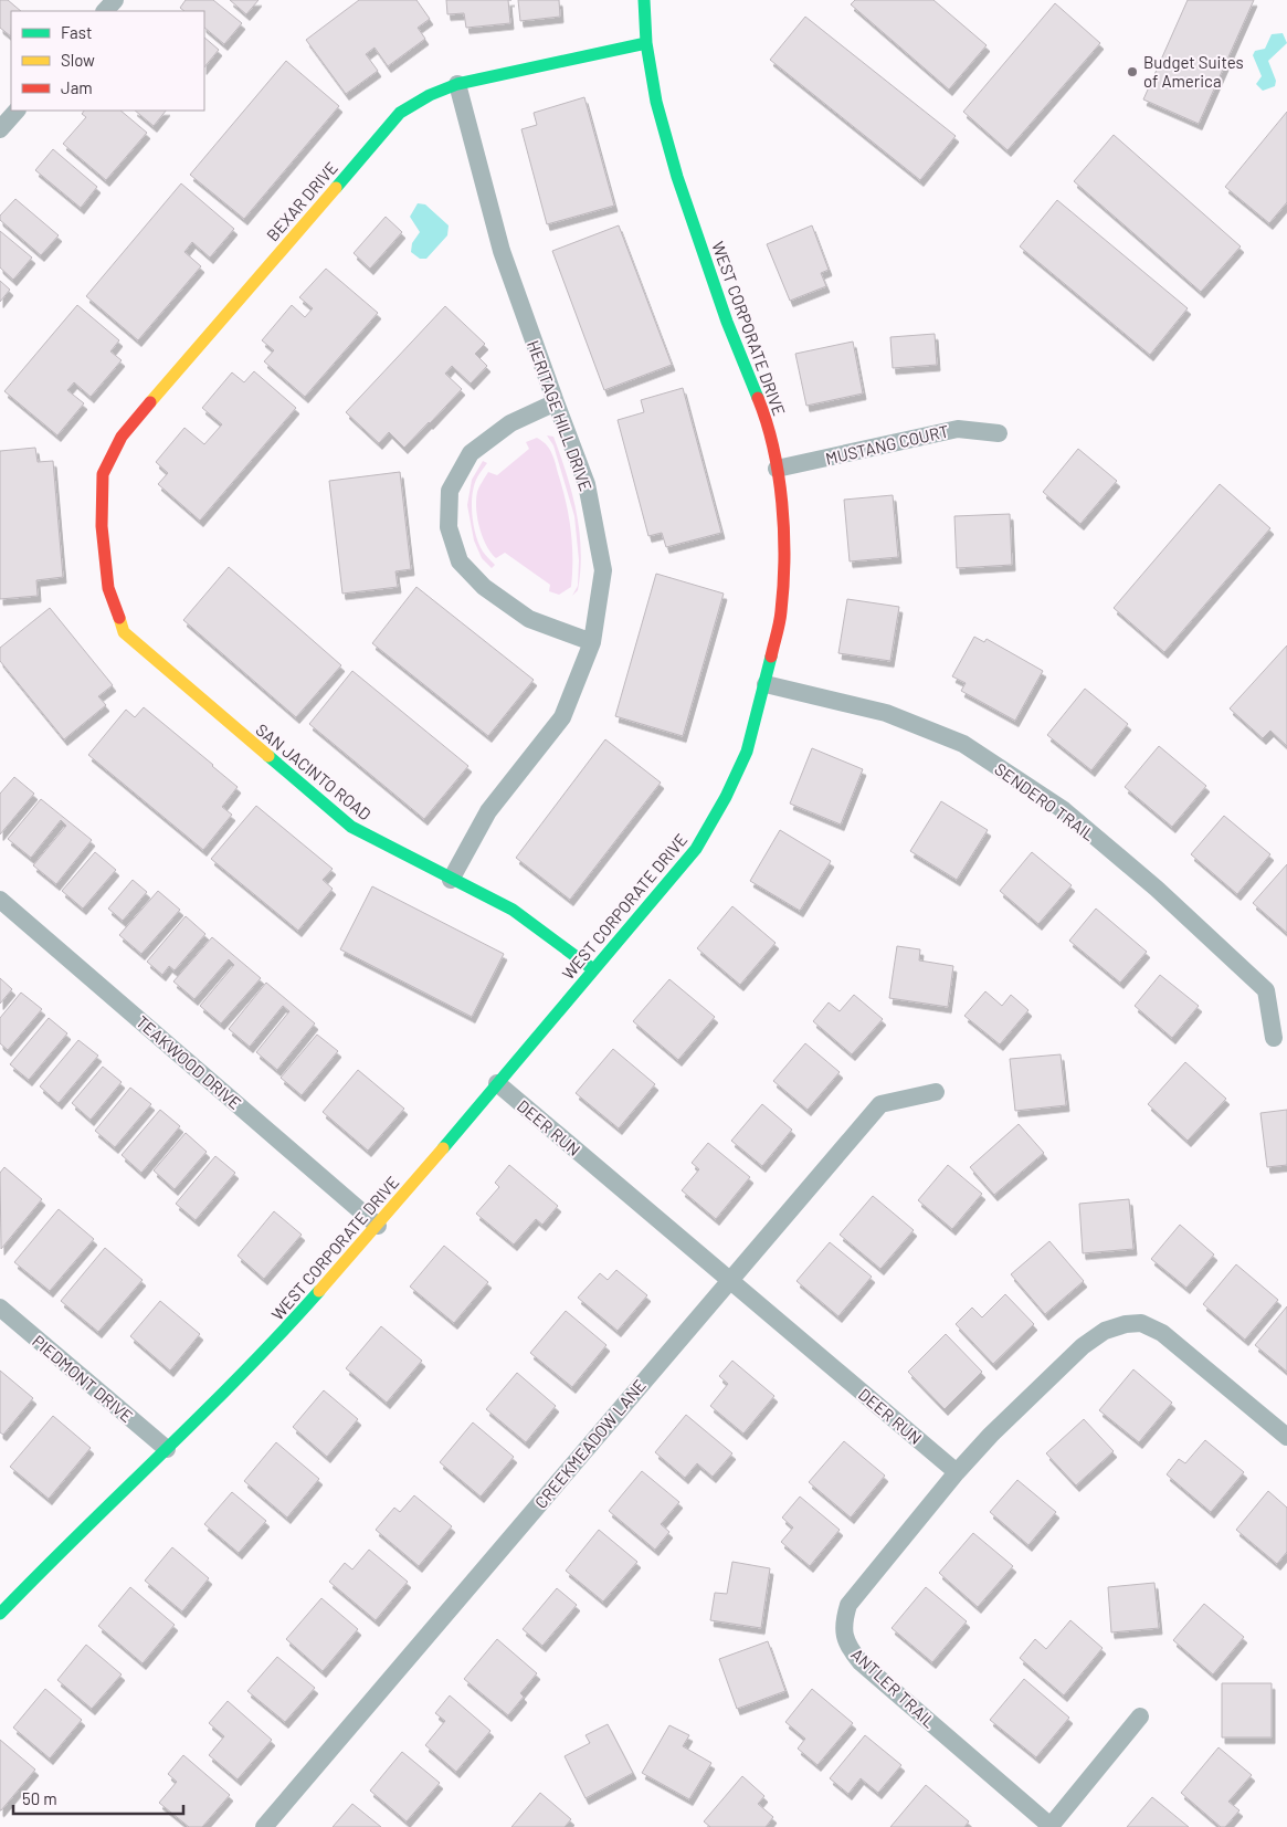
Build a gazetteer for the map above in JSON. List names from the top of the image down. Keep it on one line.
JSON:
{"streets":{"street":["BEXAR DRIVE","WEST CORPORATE DRIVE","HERITAGE HILL DRIVE","MUSTANG COURT","SAN JACINTO ROAD","SENDERO TRAIL","TEAKWOOD DRIVE","DEER RUN","PIEDMONT DRIVE","CREEKMEADOW LANE","ANTLER TRAIL"]},"crossings":[["BEXAR DRIVE","WEST CORPORATE DRIVE"],["BEXAR DRIVE","HERITAGE HILL DRIVE"],["BEXAR DRIVE","SAN JACINTO ROAD"],["WEST CORPORATE DRIVE","MUSTANG COURT"],["WEST CORPORATE DRIVE","SAN JACINTO ROAD"],["WEST CORPORATE DRIVE","SENDERO TRAIL"],["WEST CORPORATE DRIVE","TEAKWOOD DRIVE"],["WEST CORPORATE DRIVE","DEER RUN"],["WEST CORPORATE DRIVE","PIEDMONT DRIVE"],["HERITAGE HILL DRIVE","SAN JACINTO ROAD"],["DEER RUN","CREEKMEADOW LANE"],["DEER RUN","ANTLER TRAIL"]],"places":["Budget Suites of America"],"legend":["Fast","Slow","Jam"],"scale_bar":"50 m"}
